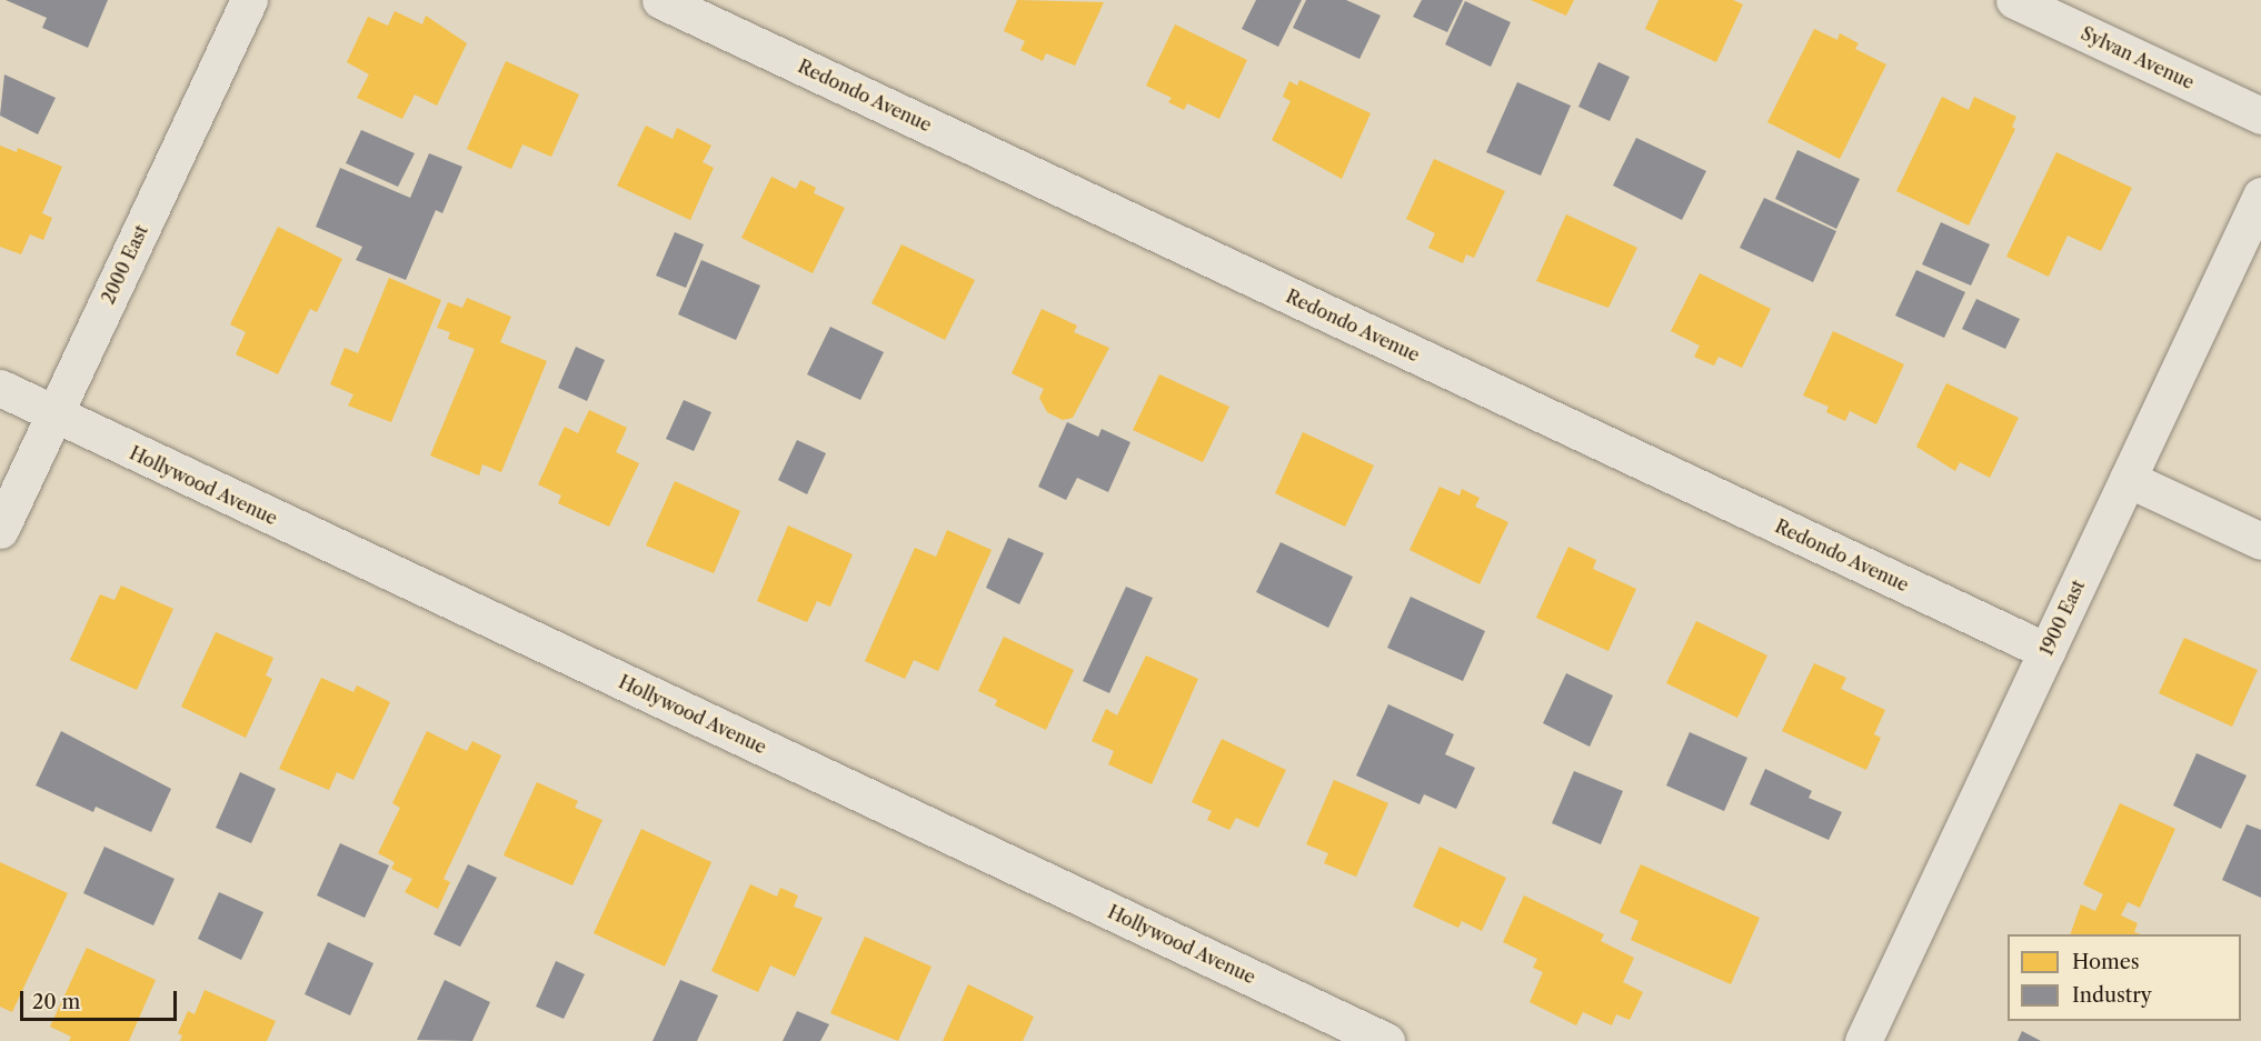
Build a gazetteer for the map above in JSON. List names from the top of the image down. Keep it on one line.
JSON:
{"streets":{"street":["Sylvan Avenue","Redondo Avenue","2000 East","Hollywood Avenue","1900 East"]},"crossings":[["Redondo Avenue","1900 East"],["2000 East","Hollywood Avenue"]],"legend":["Homes","Industry"],"scale_bar":"20 m"}
